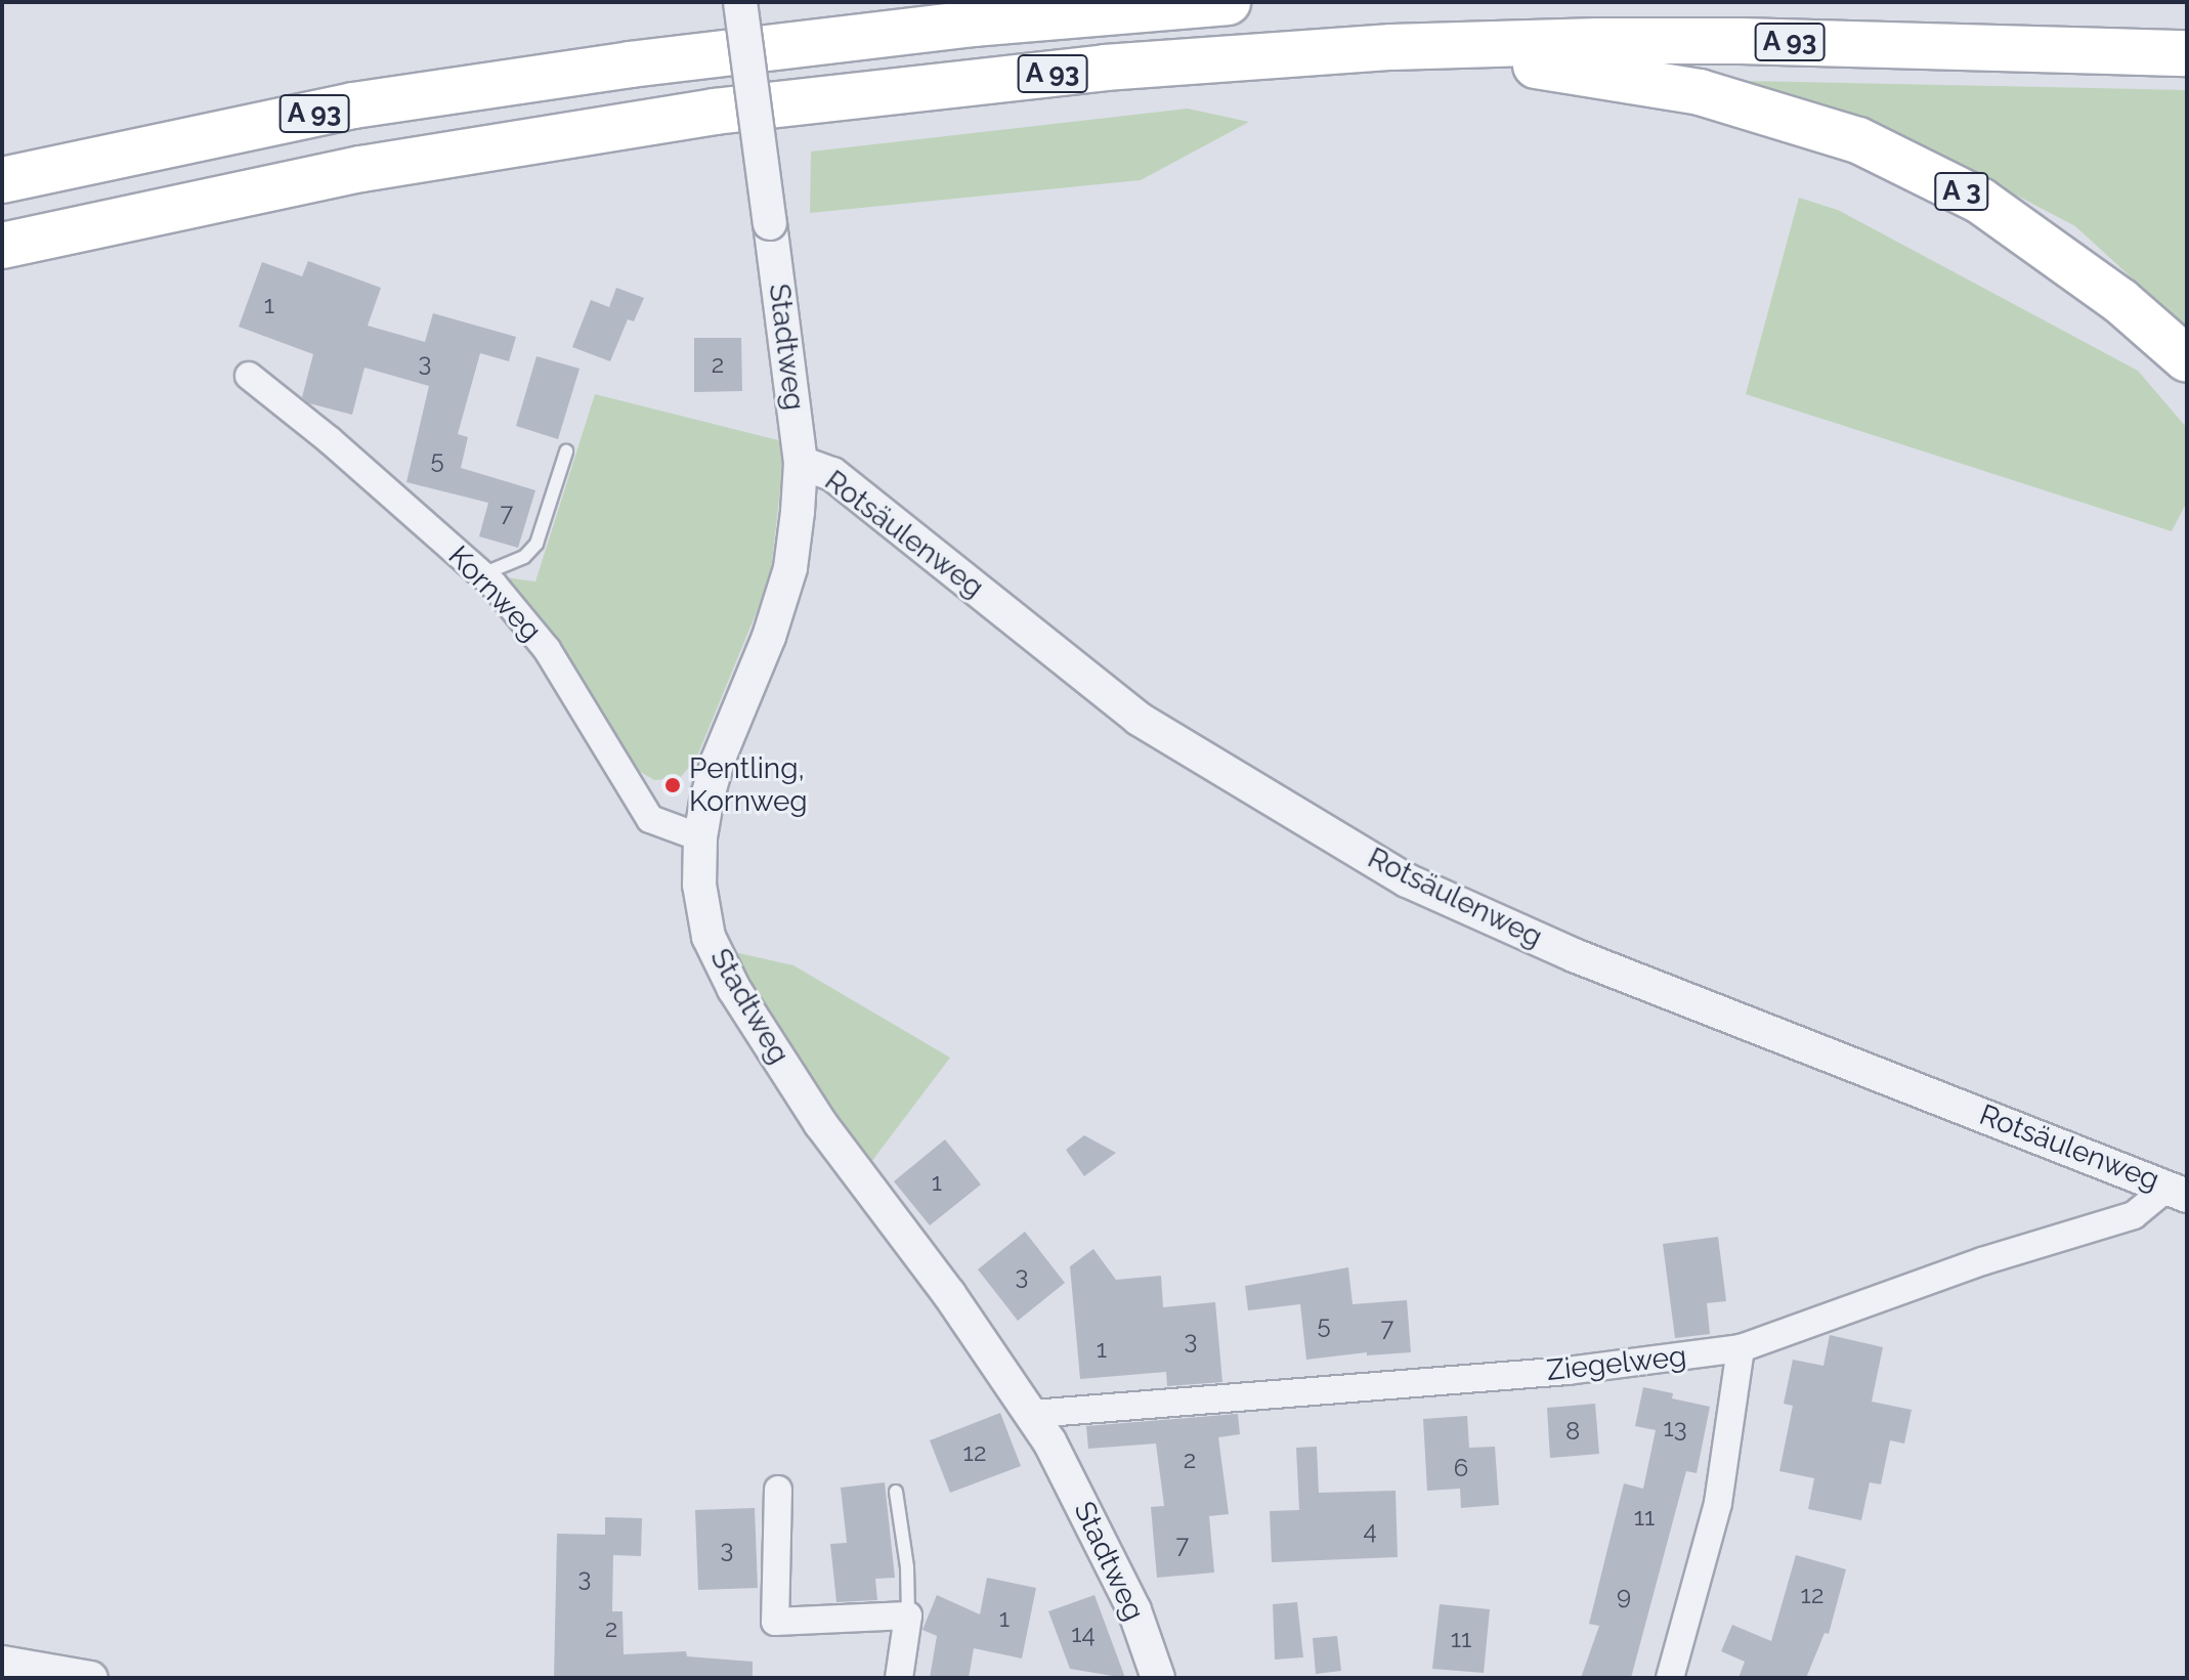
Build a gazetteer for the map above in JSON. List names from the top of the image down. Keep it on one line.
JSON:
{"streets":{"highway":["A 93","A 3"],"street":["Stadtweg","Rotsäulenweg","Kornweg","Ziegelweg"]},"crossings":[["A 93","A 3"],["Stadtweg","Rotsäulenweg"],["Stadtweg","Kornweg"],["Stadtweg","Ziegelweg"],["Rotsäulenweg","Ziegelweg"]],"places":["Pentling, Kornweg"],"house_numbers":["1","3","2","5","7","1","3","5","7","3","1","13","8","12","2","6","11","4","7","3","3","12","9","1","2","14","11"]}
